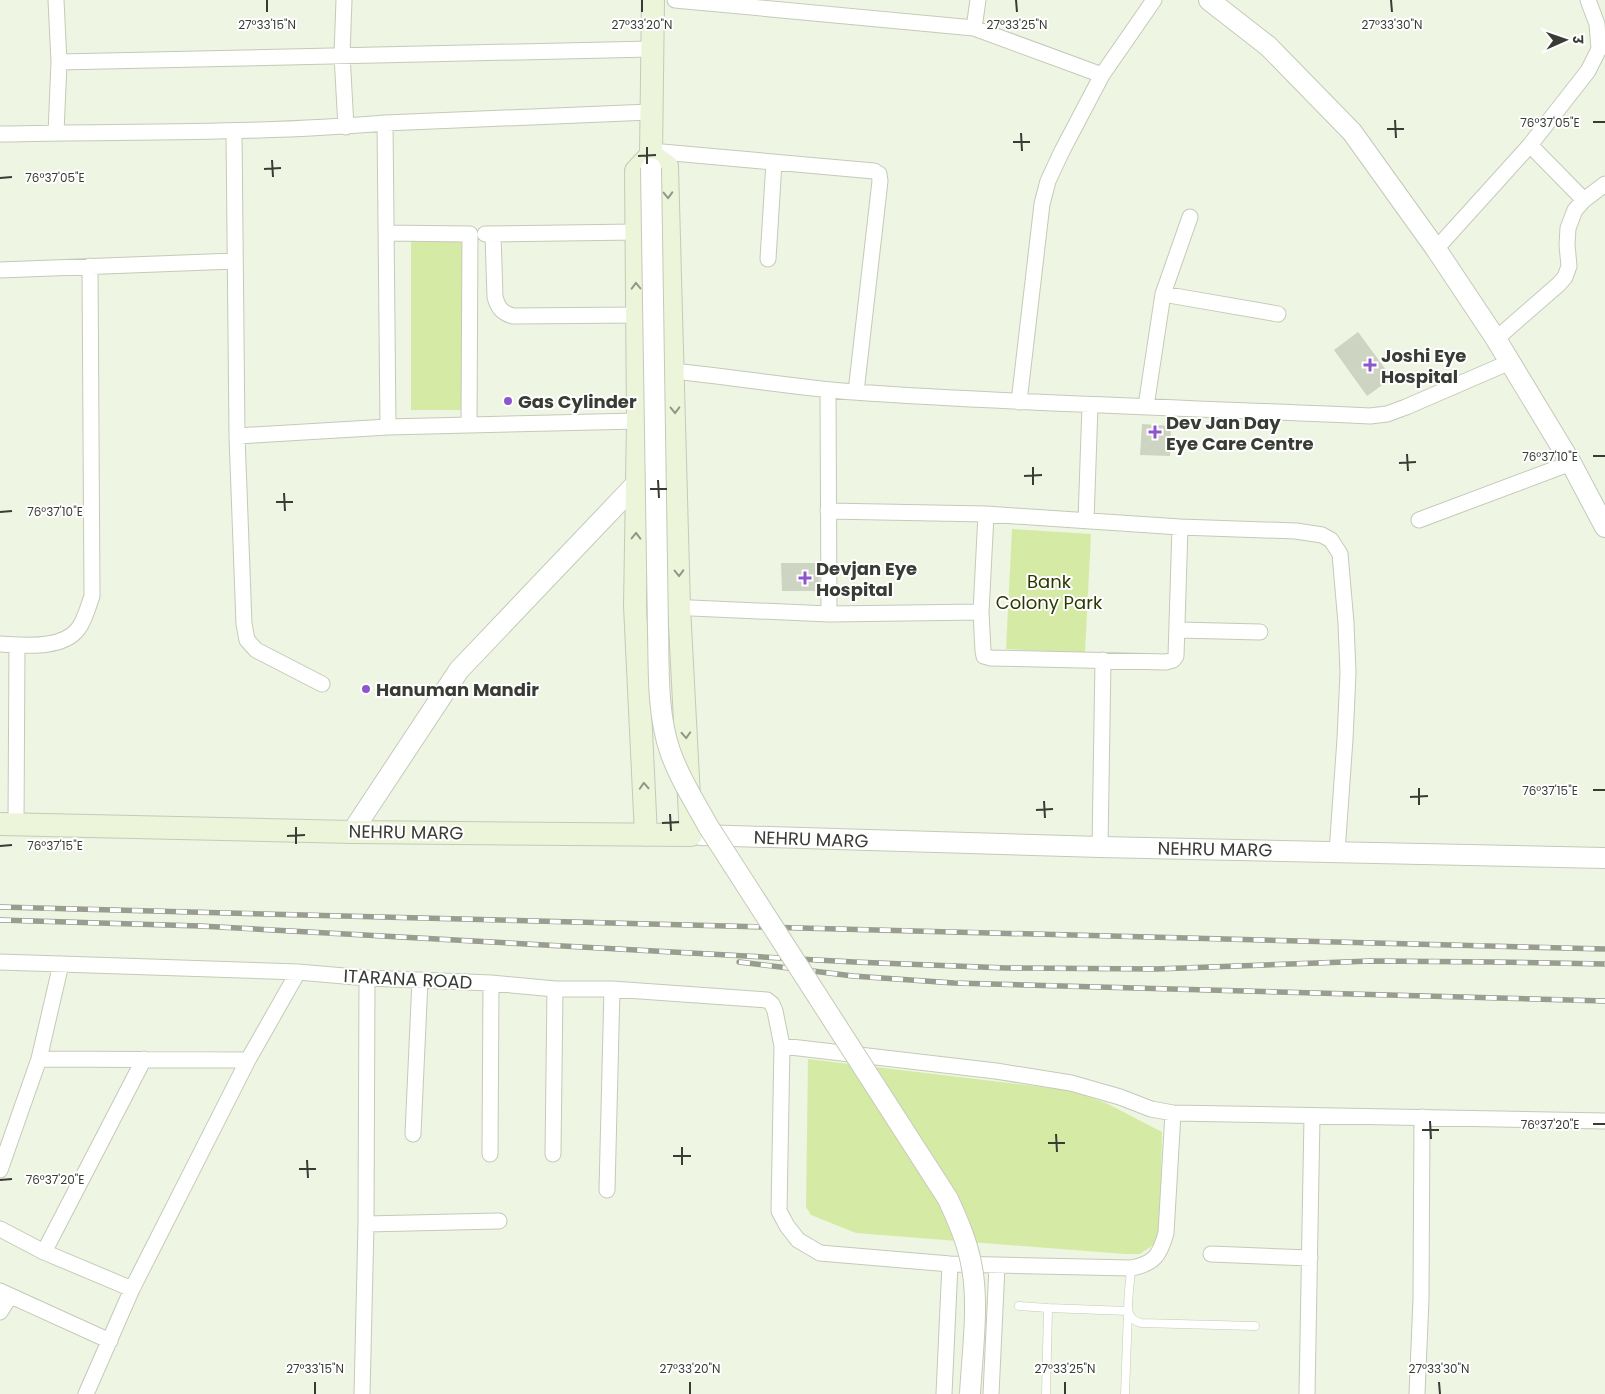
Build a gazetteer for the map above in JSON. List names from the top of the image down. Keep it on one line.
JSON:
{"streets":{"main road":["NEHRU MARG"],"street":["ITARANA ROAD"]},"parks":["Bank Colony Park"],"places":{"health":["Joshi Eye Hospital","Dev Jan Day Eye Care Centre","Devjan Eye Hospital"],"other":["Gas Cylinder","Hanuman Mandir"]},"north":"right","coordinates":["27°33'15\"N","27°33'20\"N","27°33'25\"N","27°33'30\"N","76°37'05\"E","76°37'10\"E","76°37'15\"E","76°37'20\"E"]}
